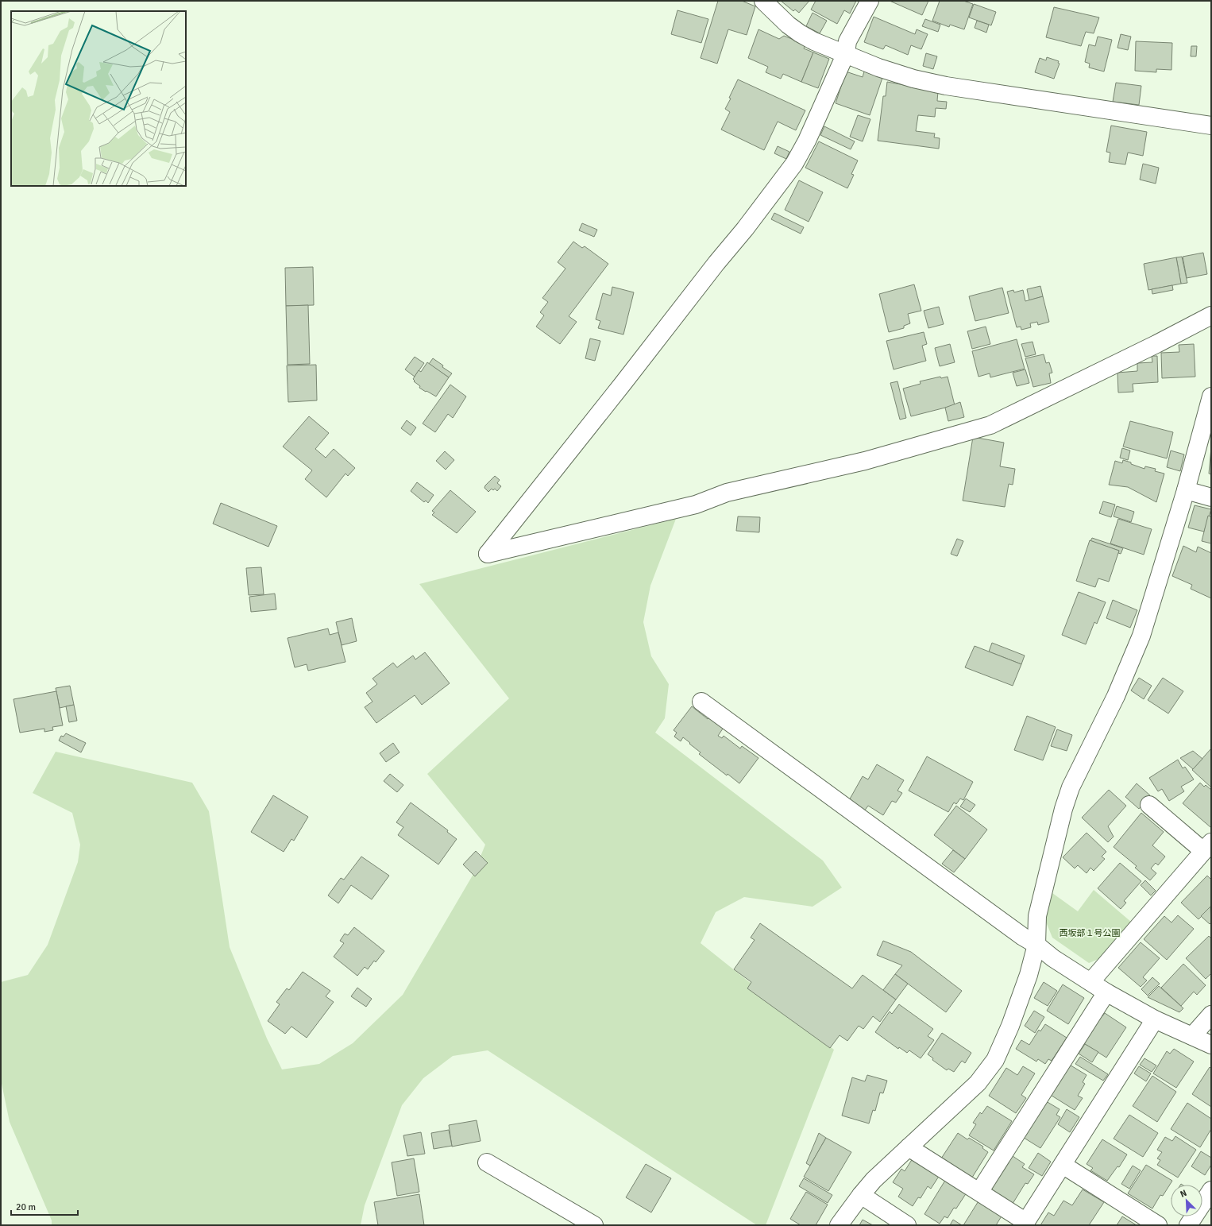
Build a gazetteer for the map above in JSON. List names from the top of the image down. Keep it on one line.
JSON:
{"parks":["西坂部１号公園"],"scale_bar":"20 m","north":"top left"}
